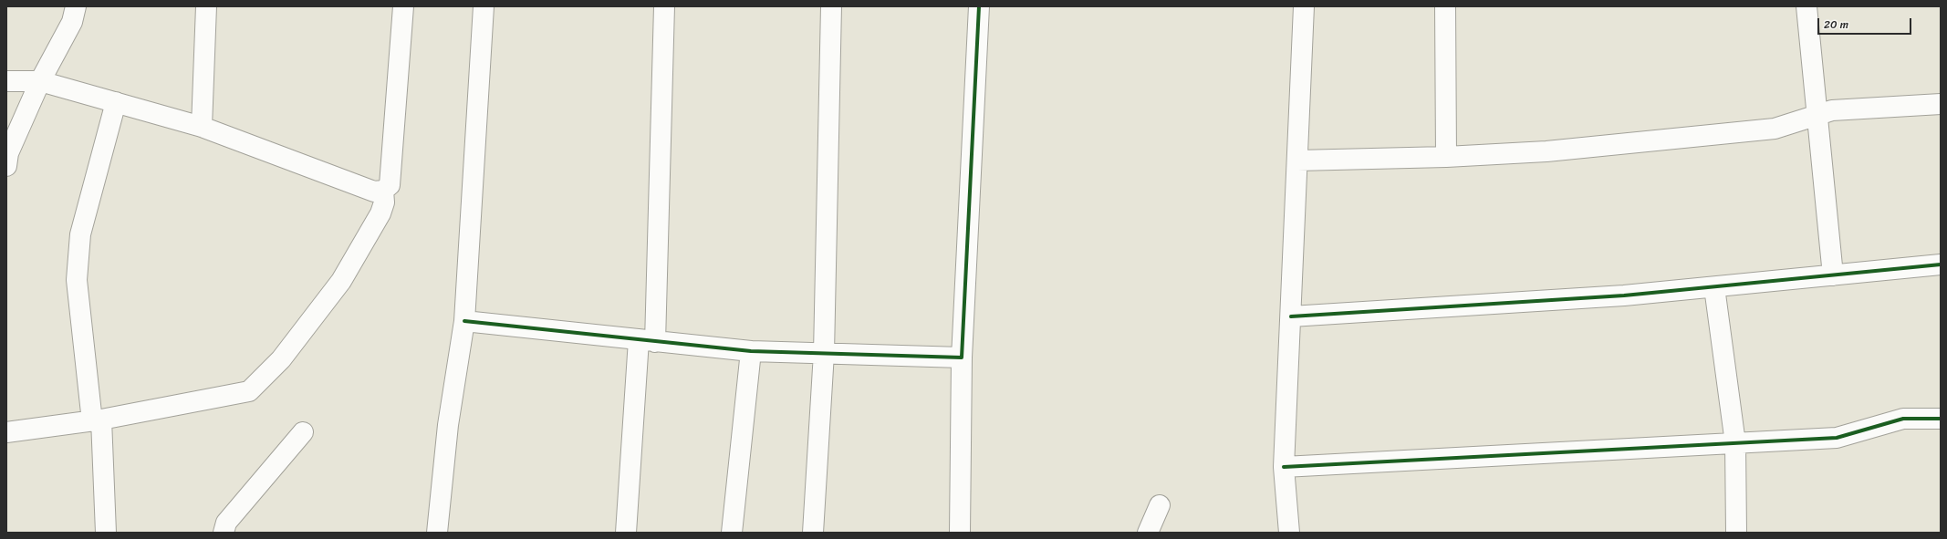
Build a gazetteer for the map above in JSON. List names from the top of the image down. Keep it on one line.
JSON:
{"scale_bar":"20 m"}
